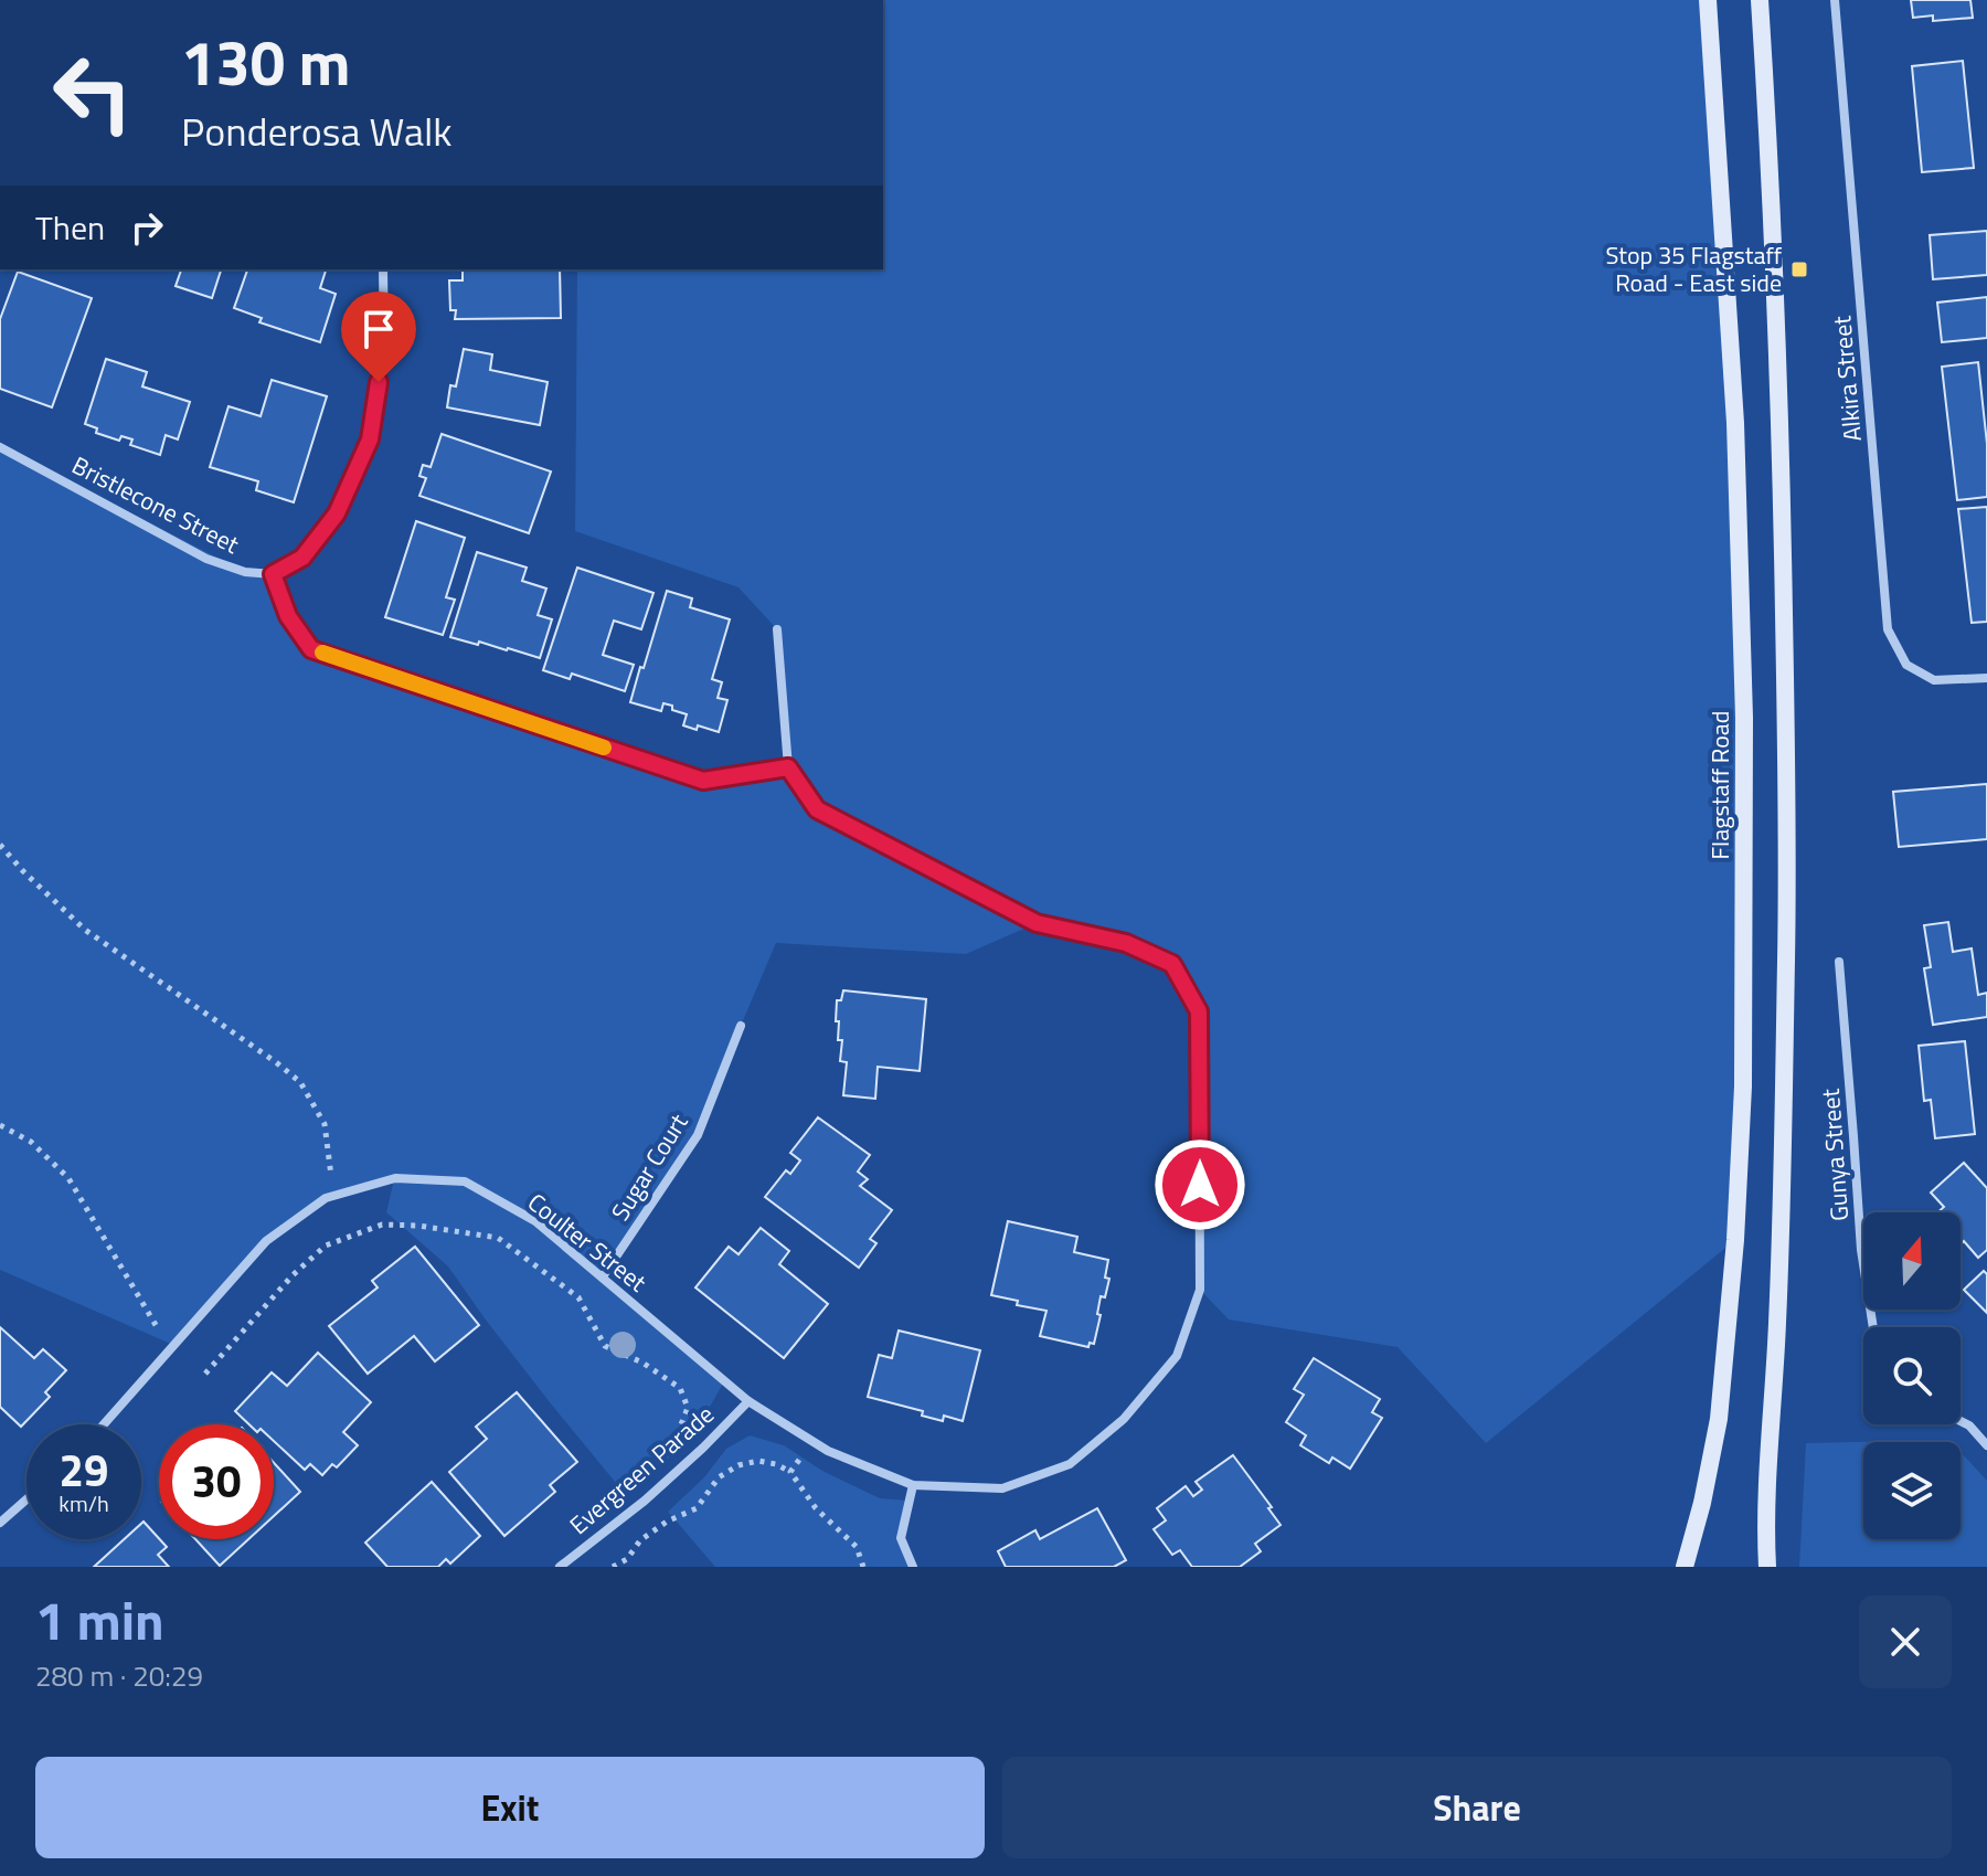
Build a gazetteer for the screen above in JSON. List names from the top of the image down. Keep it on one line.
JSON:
{"streets":{"main road":["Flagstaff Road"],"street":["Alkira Street","Bristlecone Street","Gunya Street","Sugar Court","Coulter Street","Evergreen Parade"]},"crossings":[["Sugar Court","Coulter Street"],["Coulter Street","Evergreen Parade"]],"places":{"transit":["Stop 35 Flagstaff Road - East side"]},"north":"top","page":{"turn":["130 m","Ponderosa Walk"],"then":"Then","speed":"29 km/h","limit":"30","heading":["1 min","280 m · 20:29"],"buttons":["Exit","Share"]}}
